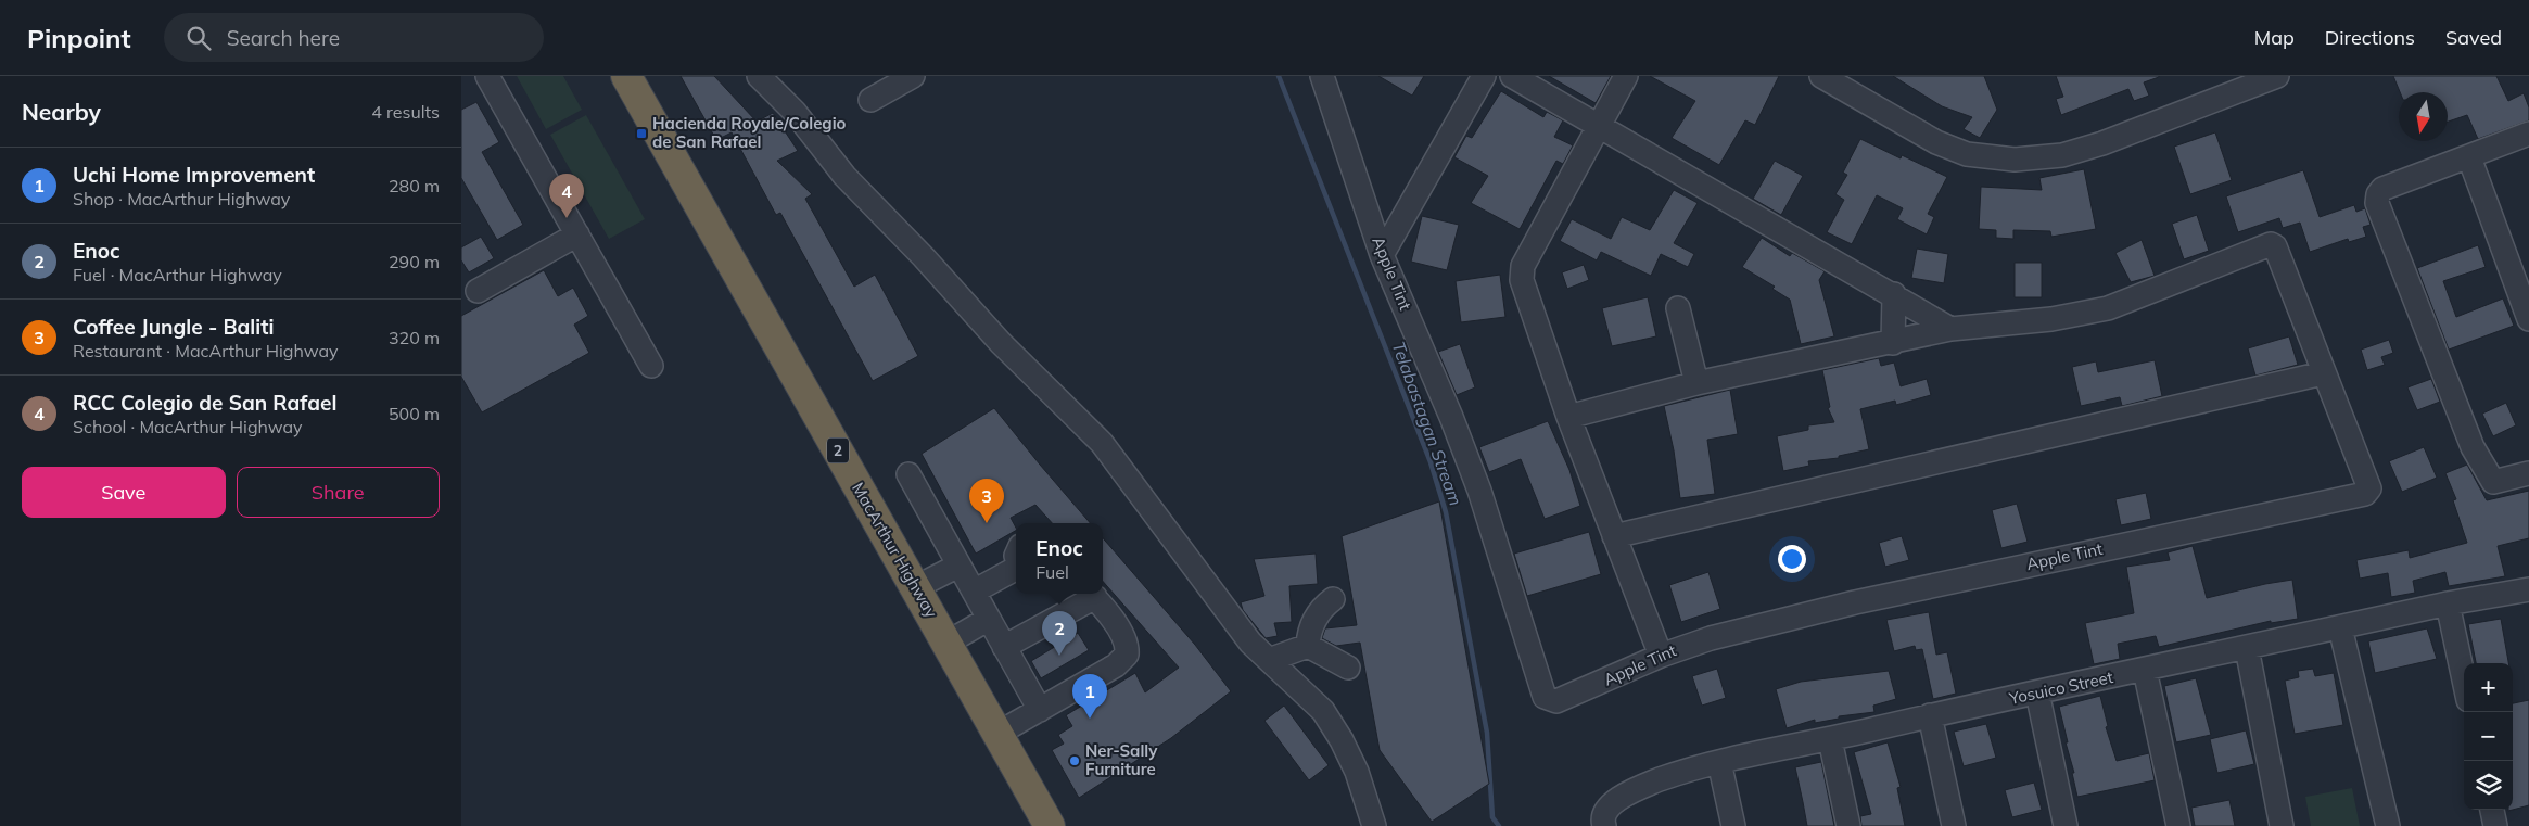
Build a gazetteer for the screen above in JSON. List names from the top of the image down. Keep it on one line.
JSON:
{"streets":{"highway":["2","MacArthur Highway"],"street":["Apple Tint","Yosuico Street"]},"water":["Telabastagan Stream"],"places":{"transit":["Hacienda Royale/Colegio de San Rafael"],"other":["Ner-Sally Furniture"]},"north":"bottom","page":{"header":"Pinpoint","search":"Search here","nav":["Map","Directions","Saved"],"heading":["Nearby","4 results"],"list":[{"mark":"1","name":"Uchi Home Improvement","note":"Shop · MacArthur Highway","value":"280 m"},{"mark":"2","name":"Enoc","note":"Fuel · MacArthur Highway","value":"290 m"},{"mark":"3","name":"Coffee Jungle - Baliti","note":"Restaurant · MacArthur Highway","value":"320 m"},{"mark":"4","name":"RCC Colegio de San Rafael","note":"School · MacArthur Highway","value":"500 m"}],"pins":["4","3","2","1"],"buttons":["Save","Share"],"popup":["Enoc","Fuel"],"map_buttons":["+","−"]}}
